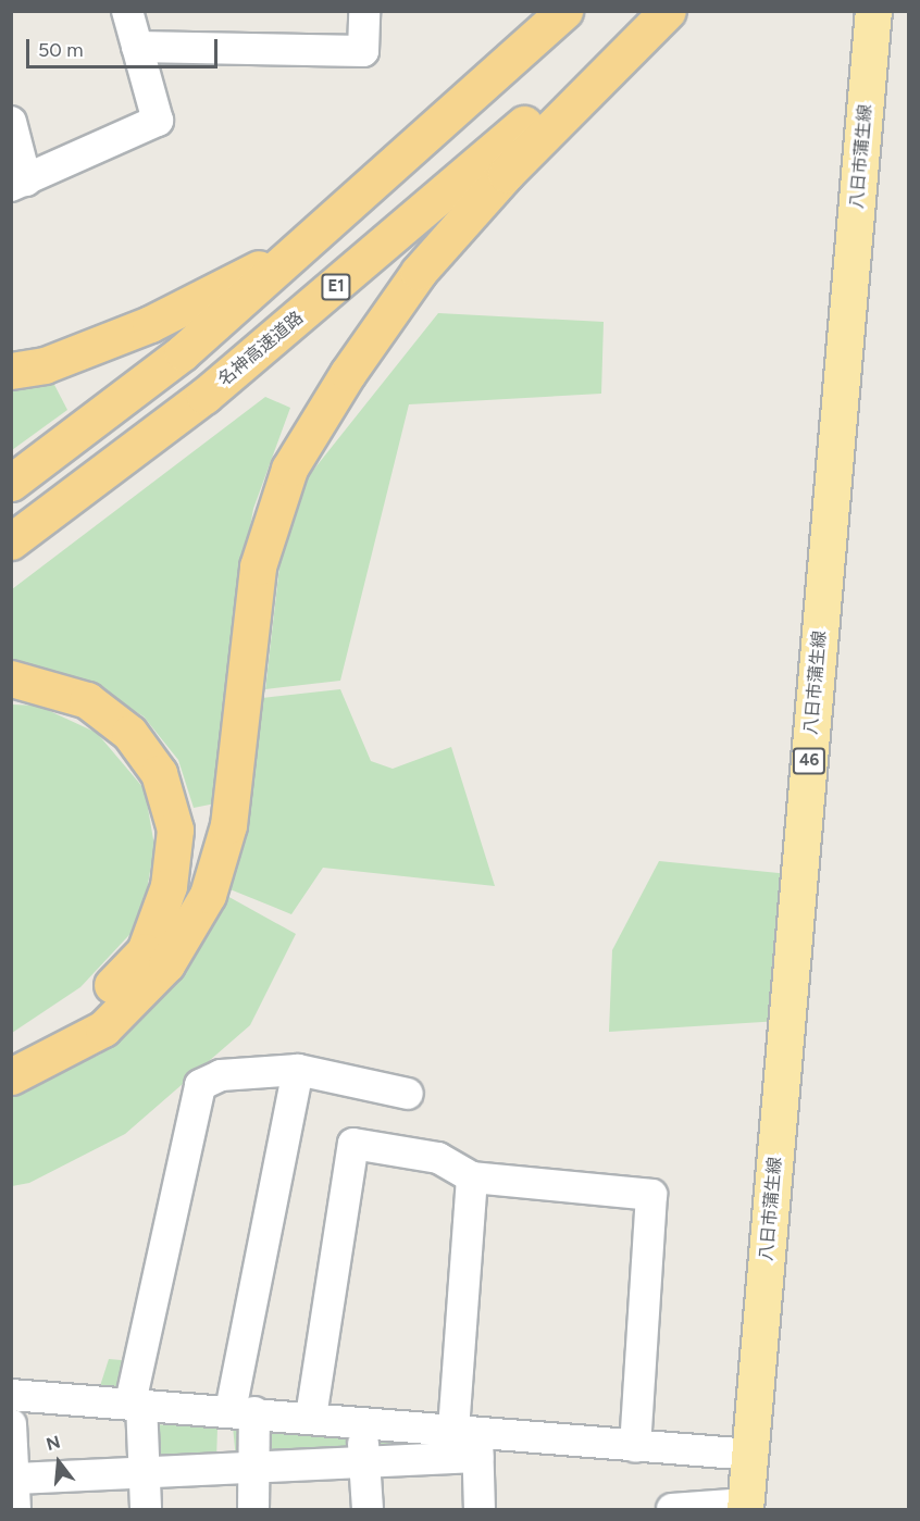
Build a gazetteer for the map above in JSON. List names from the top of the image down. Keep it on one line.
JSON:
{"streets":{"highway":["E1","名神高速道路"],"main road":["八日市蒲生線","46"]},"scale_bar":"50 m","north":"top"}
